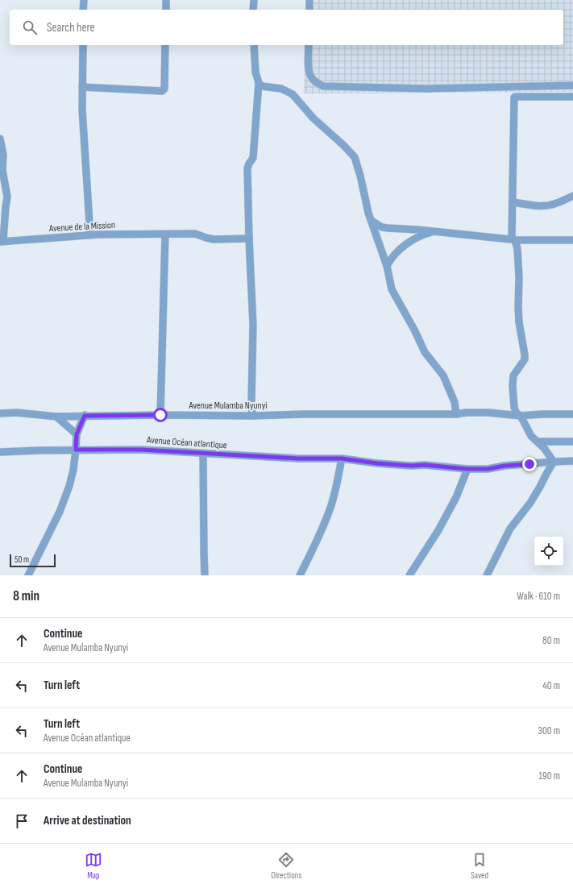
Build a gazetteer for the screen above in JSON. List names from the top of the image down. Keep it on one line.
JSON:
{"streets":{"street":["Avenue de la Mission","Avenue Mulamba Nyunyi","Avenue Océan atlantique"]},"scale_bar":"50 m","page":{"search":"Search here","scale":"50 m","heading":["8 min","Walk · 610 m"],"list":[["Continue","Avenue Mulamba Nyunyi","80 m"],["Turn left","40 m"],["Turn left","Avenue Océan atlantique","300 m"],["Continue","Avenue Mulamba Nyunyi","190 m"],"Arrive at destination"],"nav":["Map","Directions","Saved"]}}
